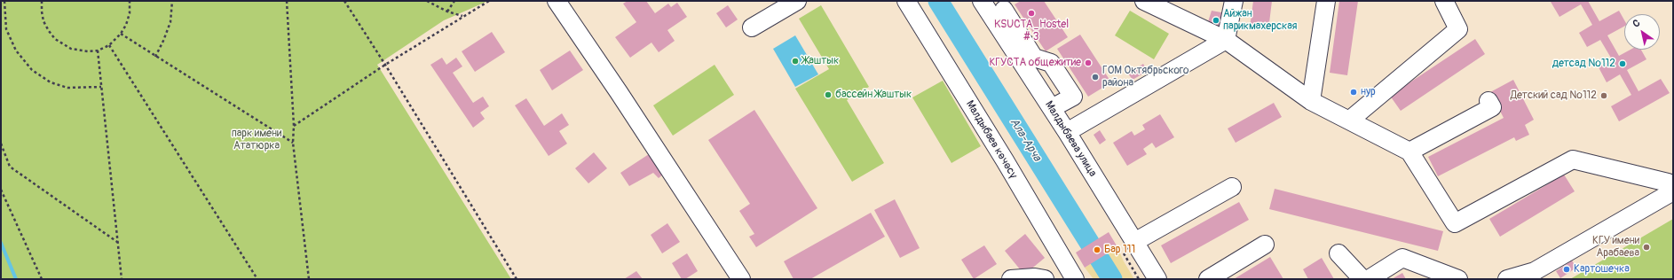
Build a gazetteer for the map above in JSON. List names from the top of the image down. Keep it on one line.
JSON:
{"streets":{"street":["Малдыбаева улица","Малдыбаев көчөсү"]},"water":["Ала-Арча"],"parks":["парк имени Ататюрка"],"places":["KSUCTA_Hostel # 3","Айжан парикмахерская","Жаштык","КГУСТА общежитие","детсад №112","ГОМ Октябрьского района","нур","бассейн Жаштык","Детский сад №112","КГУ имени Арабаева","Бар 111","Картошечка"],"north":"top left"}
